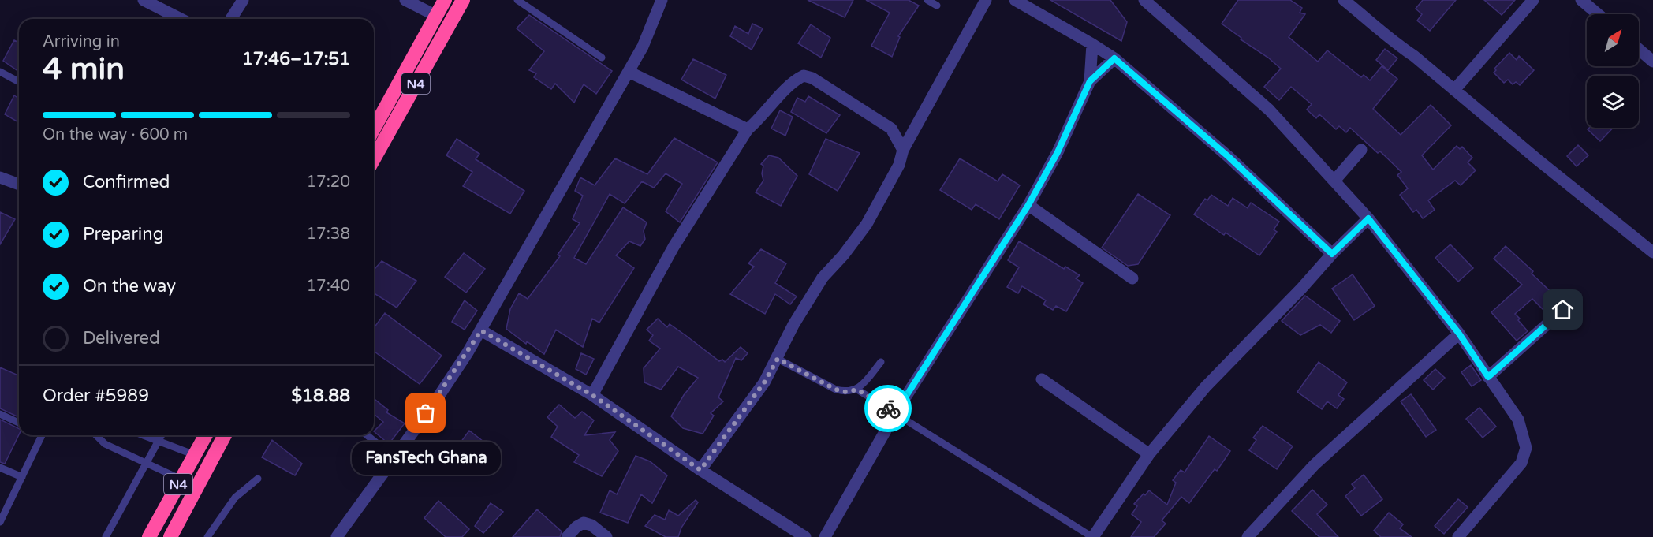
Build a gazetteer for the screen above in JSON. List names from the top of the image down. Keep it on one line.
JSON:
{"streets":{"highway":["N4"]},"places":["FansTech Ghana"],"north":"top right","page":{"heading":["4 min","Arriving in","17:46–17:51"],"panel":["Order #5989","$18.88"],"bar":"On the way · 600 m","list":[["Confirmed","17:20"],["Preparing","17:38"],["On the way","17:40"],"Delivered"],"bubble":"FansTech Ghana"}}
